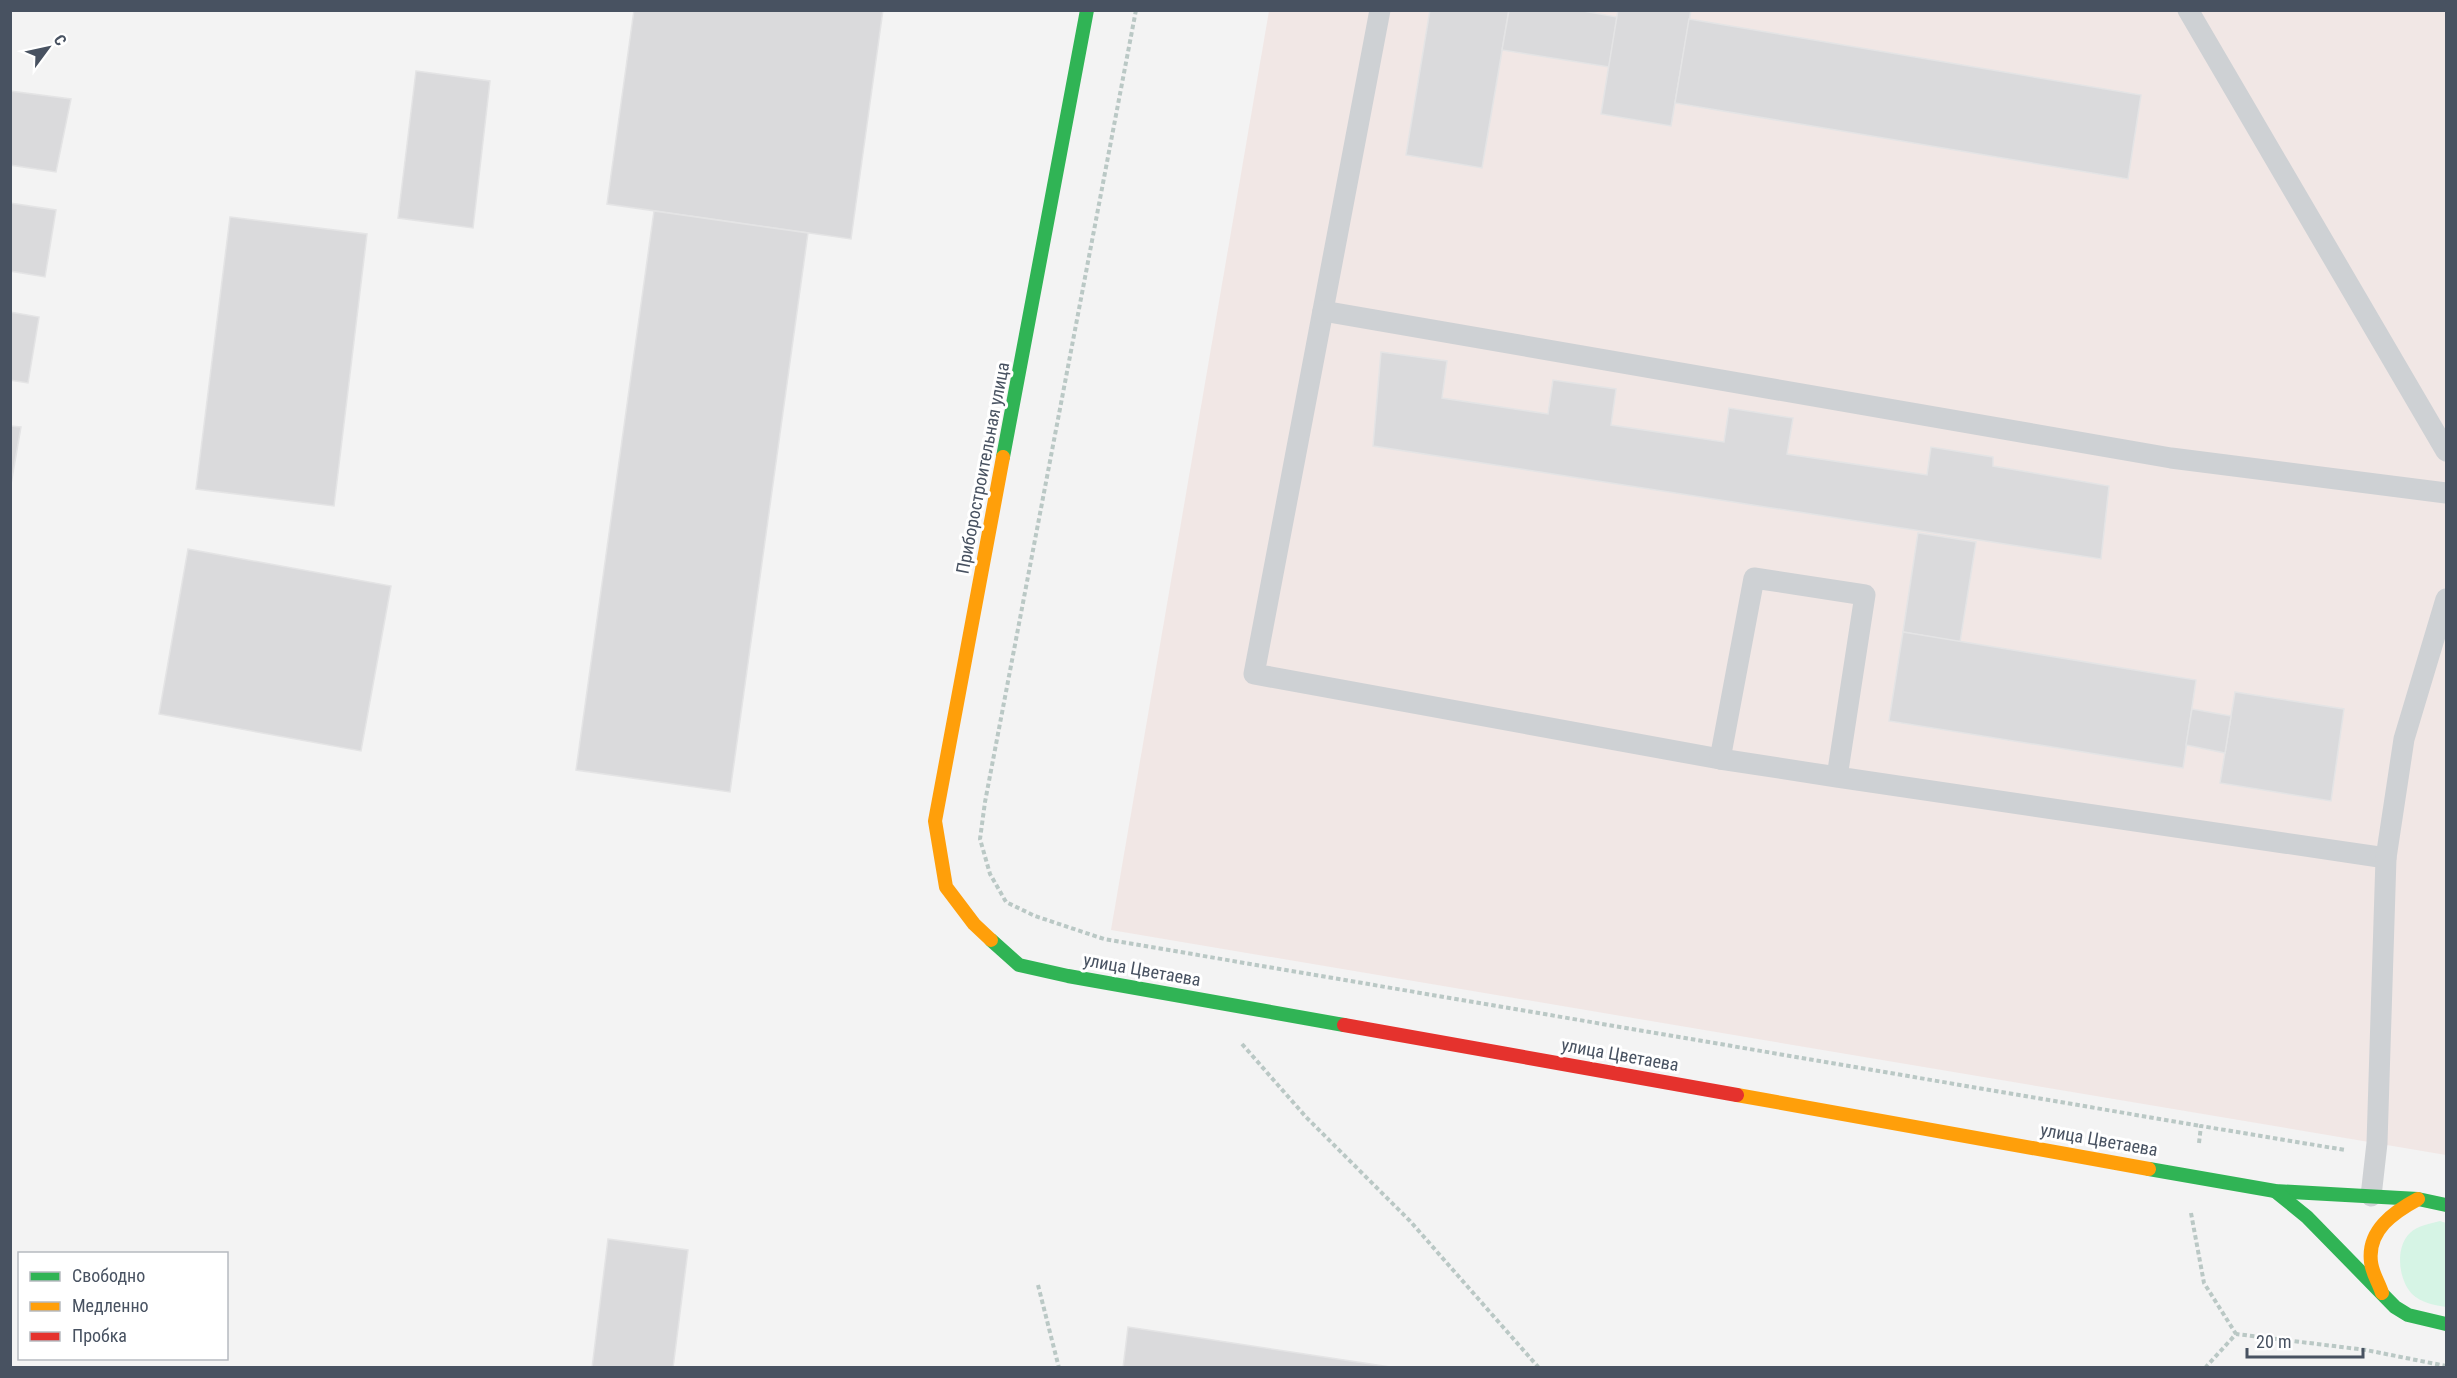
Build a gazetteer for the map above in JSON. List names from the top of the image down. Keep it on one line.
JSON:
{"streets":{"main road":["Приборостроительная улица","улица Цветаева"]},"crossings":[["Приборостроительная улица","улица Цветаева"]],"legend":["Свободно","Медленно","Пробка"],"scale_bar":"20 m","north":"top right"}
